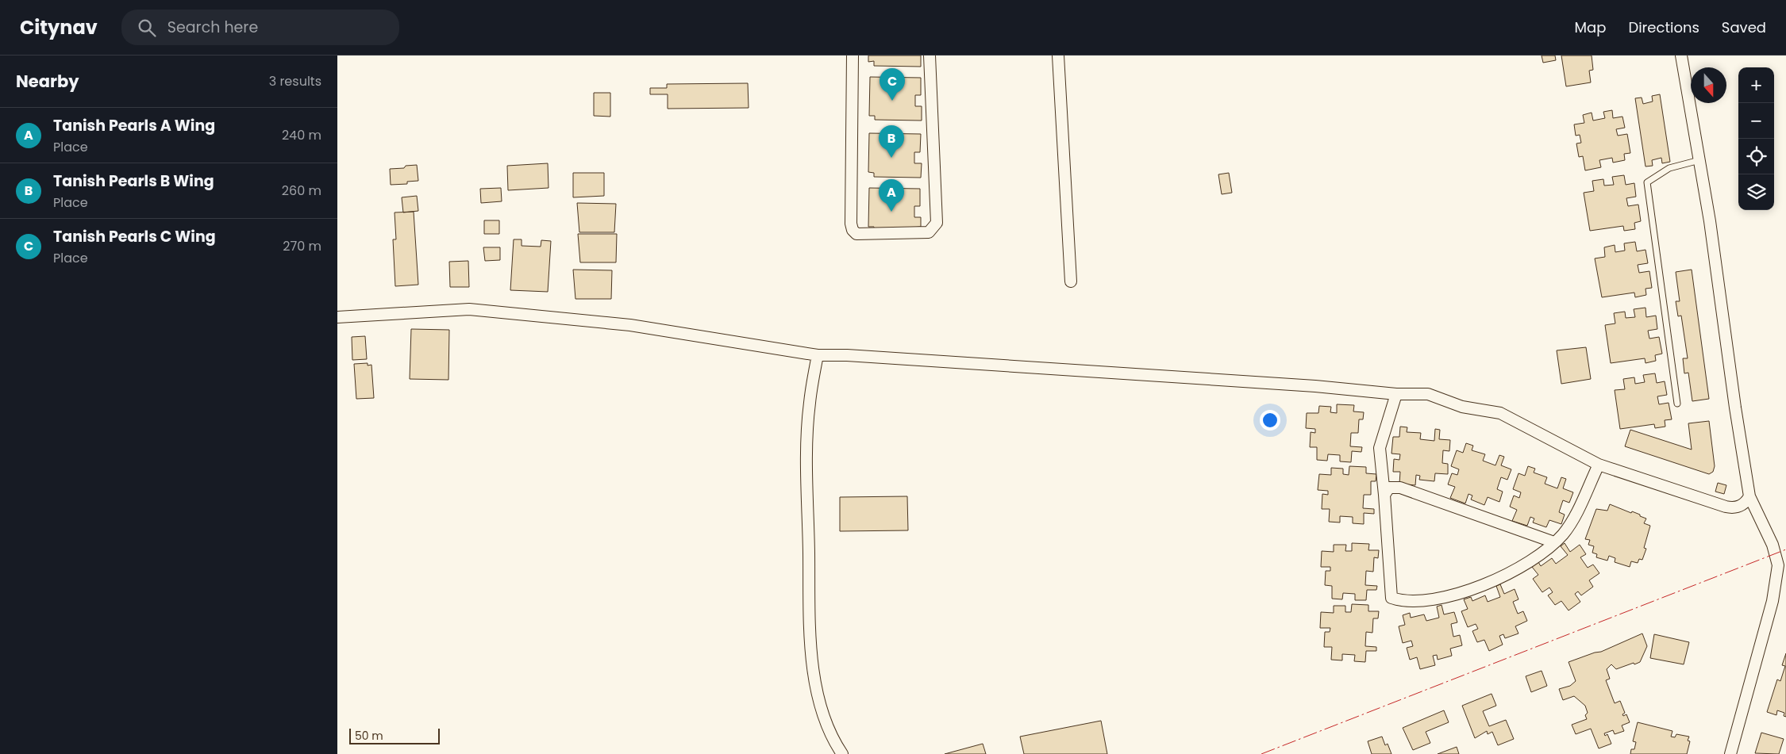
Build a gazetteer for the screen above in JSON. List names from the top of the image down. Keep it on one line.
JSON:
{"scale_bar":"50 m","north":"bottom","page":{"header":"Citynav","search":"Search here","nav":["Map","Directions","Saved"],"heading":["Nearby","3 results"],"map_buttons":["+","−"],"pins":["C","B","A"],"list":[{"mark":"A","name":"Tanish Pearls A Wing","note":"Place","value":"240 m"},{"mark":"B","name":"Tanish Pearls B Wing","note":"Place","value":"260 m"},{"mark":"C","name":"Tanish Pearls C Wing","note":"Place","value":"270 m"}],"scale":"50 m"}}
